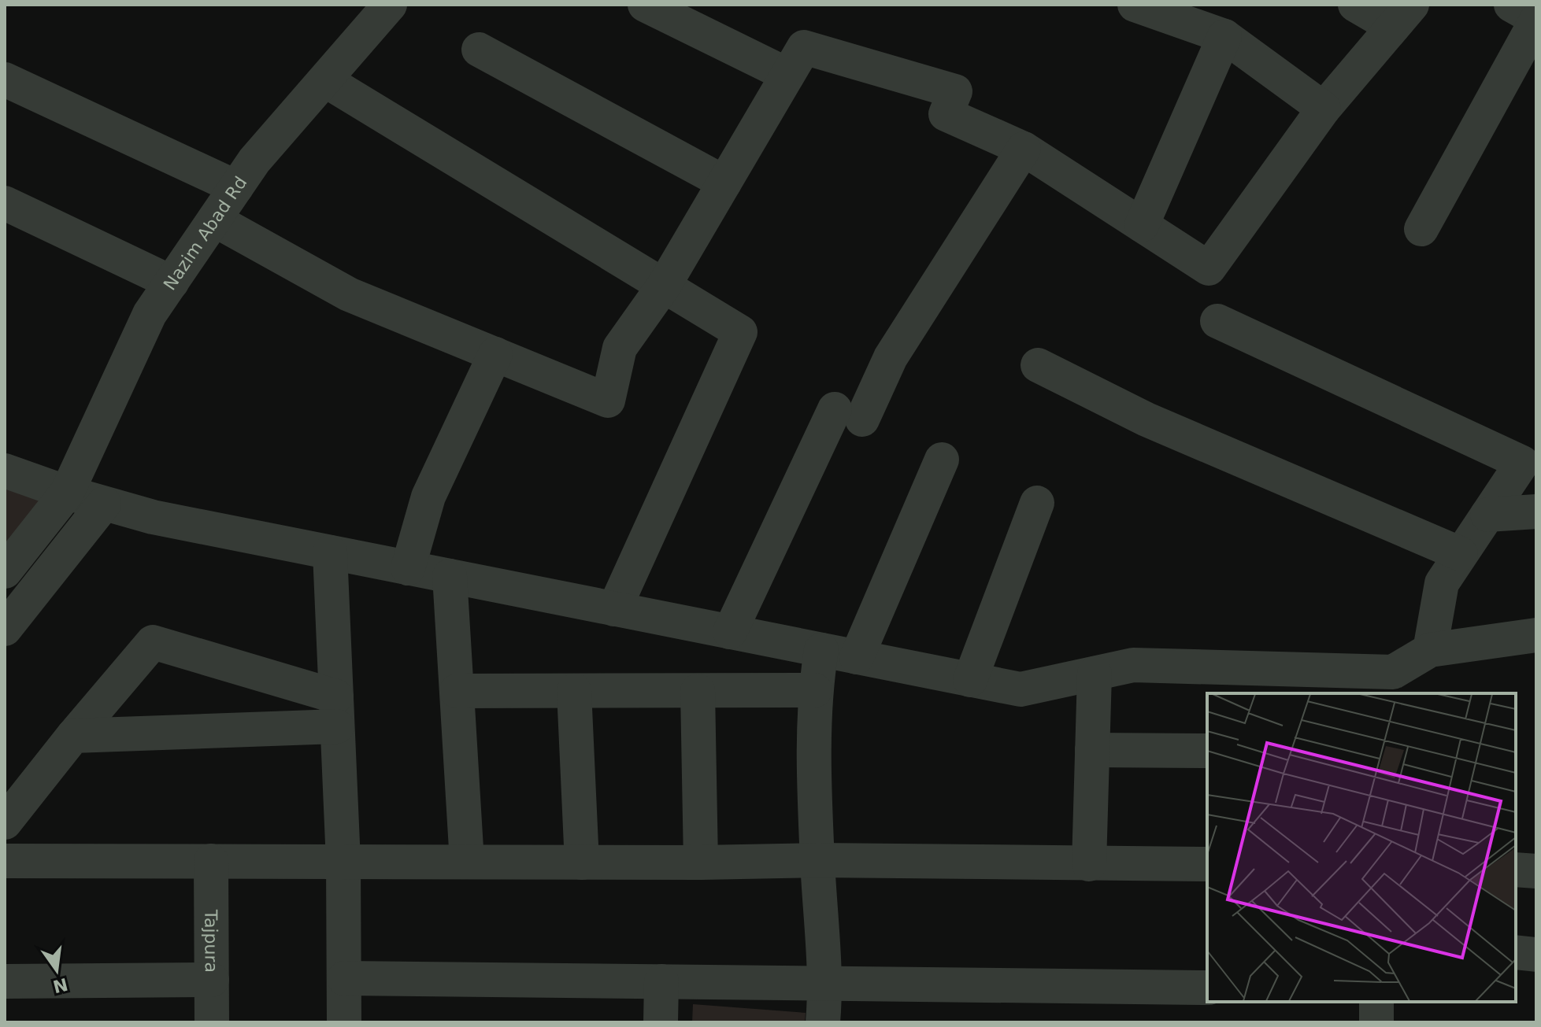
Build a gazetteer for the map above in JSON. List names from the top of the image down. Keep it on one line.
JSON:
{"streets":{"street":["Nazim Abad Rd","Tajpura"]},"north":"bottom"}
